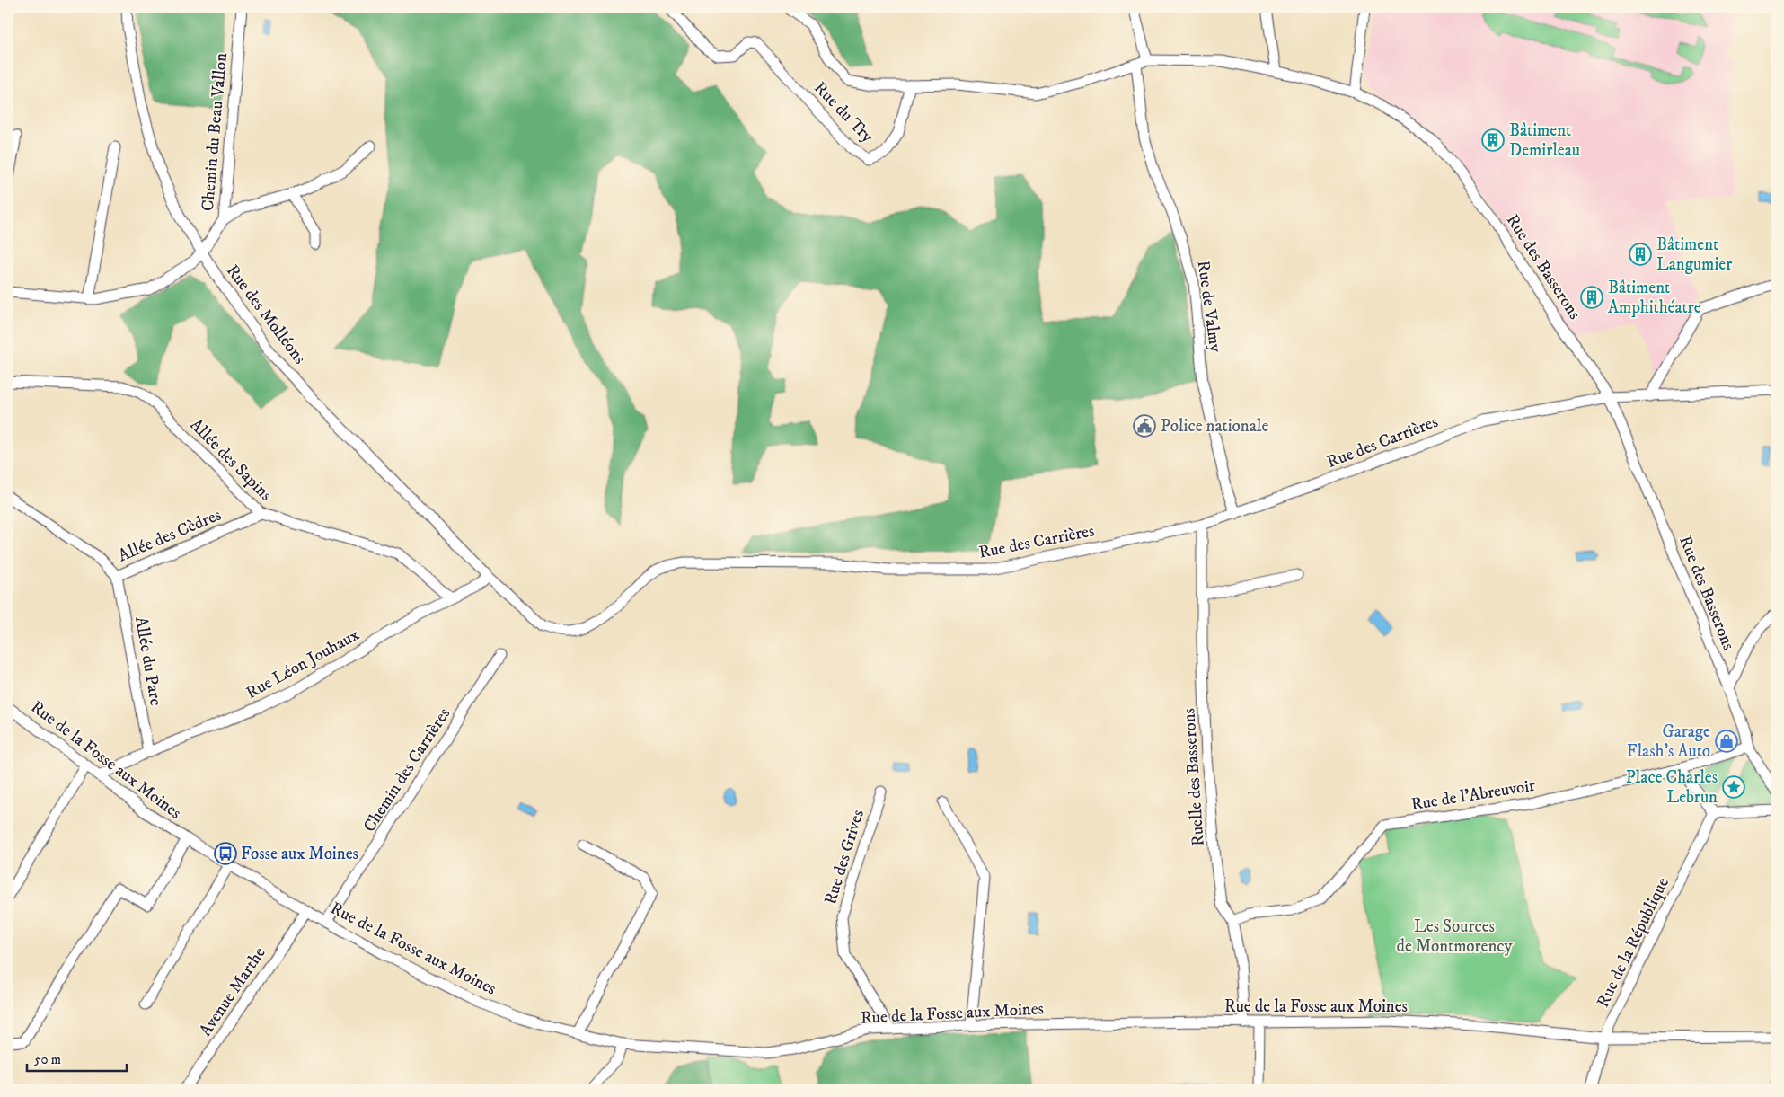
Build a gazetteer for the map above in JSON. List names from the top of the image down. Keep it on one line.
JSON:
{"streets":{"street":["Rue du Try","Chemin du Beau Vallon","Rue des Basserons","Rue de Valmy","Rue des Molléons","Rue des Carrières","Allée des Sapins","Allée des Cèdres","Allée du Parc","Rue Léon Jouhaux","Rue de la Fosse aux Moines","Chemin des Carrières","Ruelle des Basserons","Rue de l'Abreuvoir","Rue des Grives","Rue de la République","Avenue Marthe"]},"crossings":[["Chemin du Beau Vallon","Rue des Molléons"],["Rue des Basserons","Rue des Carrières"],["Rue des Basserons","Rue de l'Abreuvoir"],["Rue de Valmy","Rue des Carrières"],["Rue des Molléons","Rue des Carrières"],["Rue des Molléons","Rue Léon Jouhaux"],["Rue des Carrières","Rue Léon Jouhaux"],["Rue des Carrières","Ruelle des Basserons"],["Allée des Sapins","Allée des Cèdres"],["Allée des Sapins","Rue Léon Jouhaux"],["Allée des Cèdres","Allée du Parc"],["Allée du Parc","Rue Léon Jouhaux"],["Rue Léon Jouhaux","Rue de la Fosse aux Moines"],["Rue de la Fosse aux Moines","Chemin des Carrières"],["Rue de la Fosse aux Moines","Ruelle des Basserons"],["Rue de la Fosse aux Moines","Rue des Grives"],["Rue de la Fosse aux Moines","Rue de la République"],["Rue de la Fosse aux Moines","Avenue Marthe"],["Ruelle des Basserons","Rue de l'Abreuvoir"]],"parks":["Les Sources de Montmorency"],"places":{"building":["Bâtiment Demirleau","Bâtiment Langumier","Bâtiment Amphithéatre"],"public building":["Police nationale"],"shop":["Garage Flash's Auto"],"place":["Place Charles Lebrun"],"bus stop":["Fosse aux Moines"]},"scale_bar":"50 m"}
